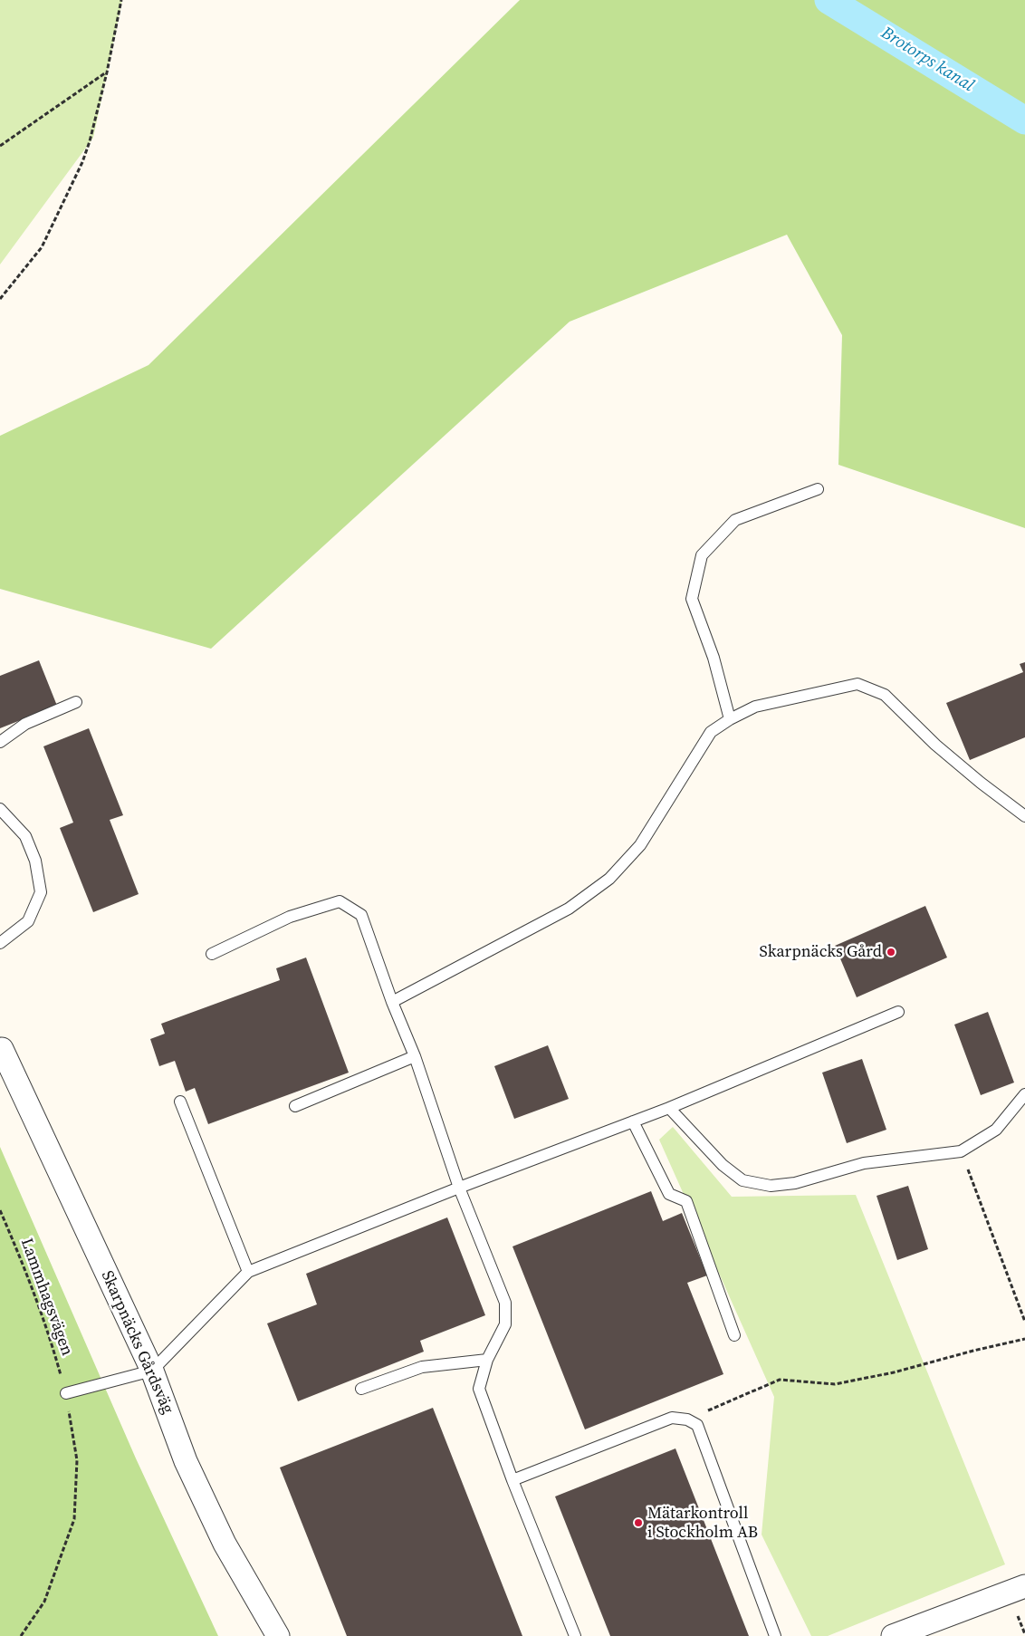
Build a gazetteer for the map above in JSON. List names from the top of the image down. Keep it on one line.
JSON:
{"streets":{"street":["Skarpnäcks Gårdsväg"],"path":["Lammhagsvägen"]},"water":["Brotorps kanal"],"places":["Skarpnäcks Gård","Mätarkontroll i Stockholm AB"]}
